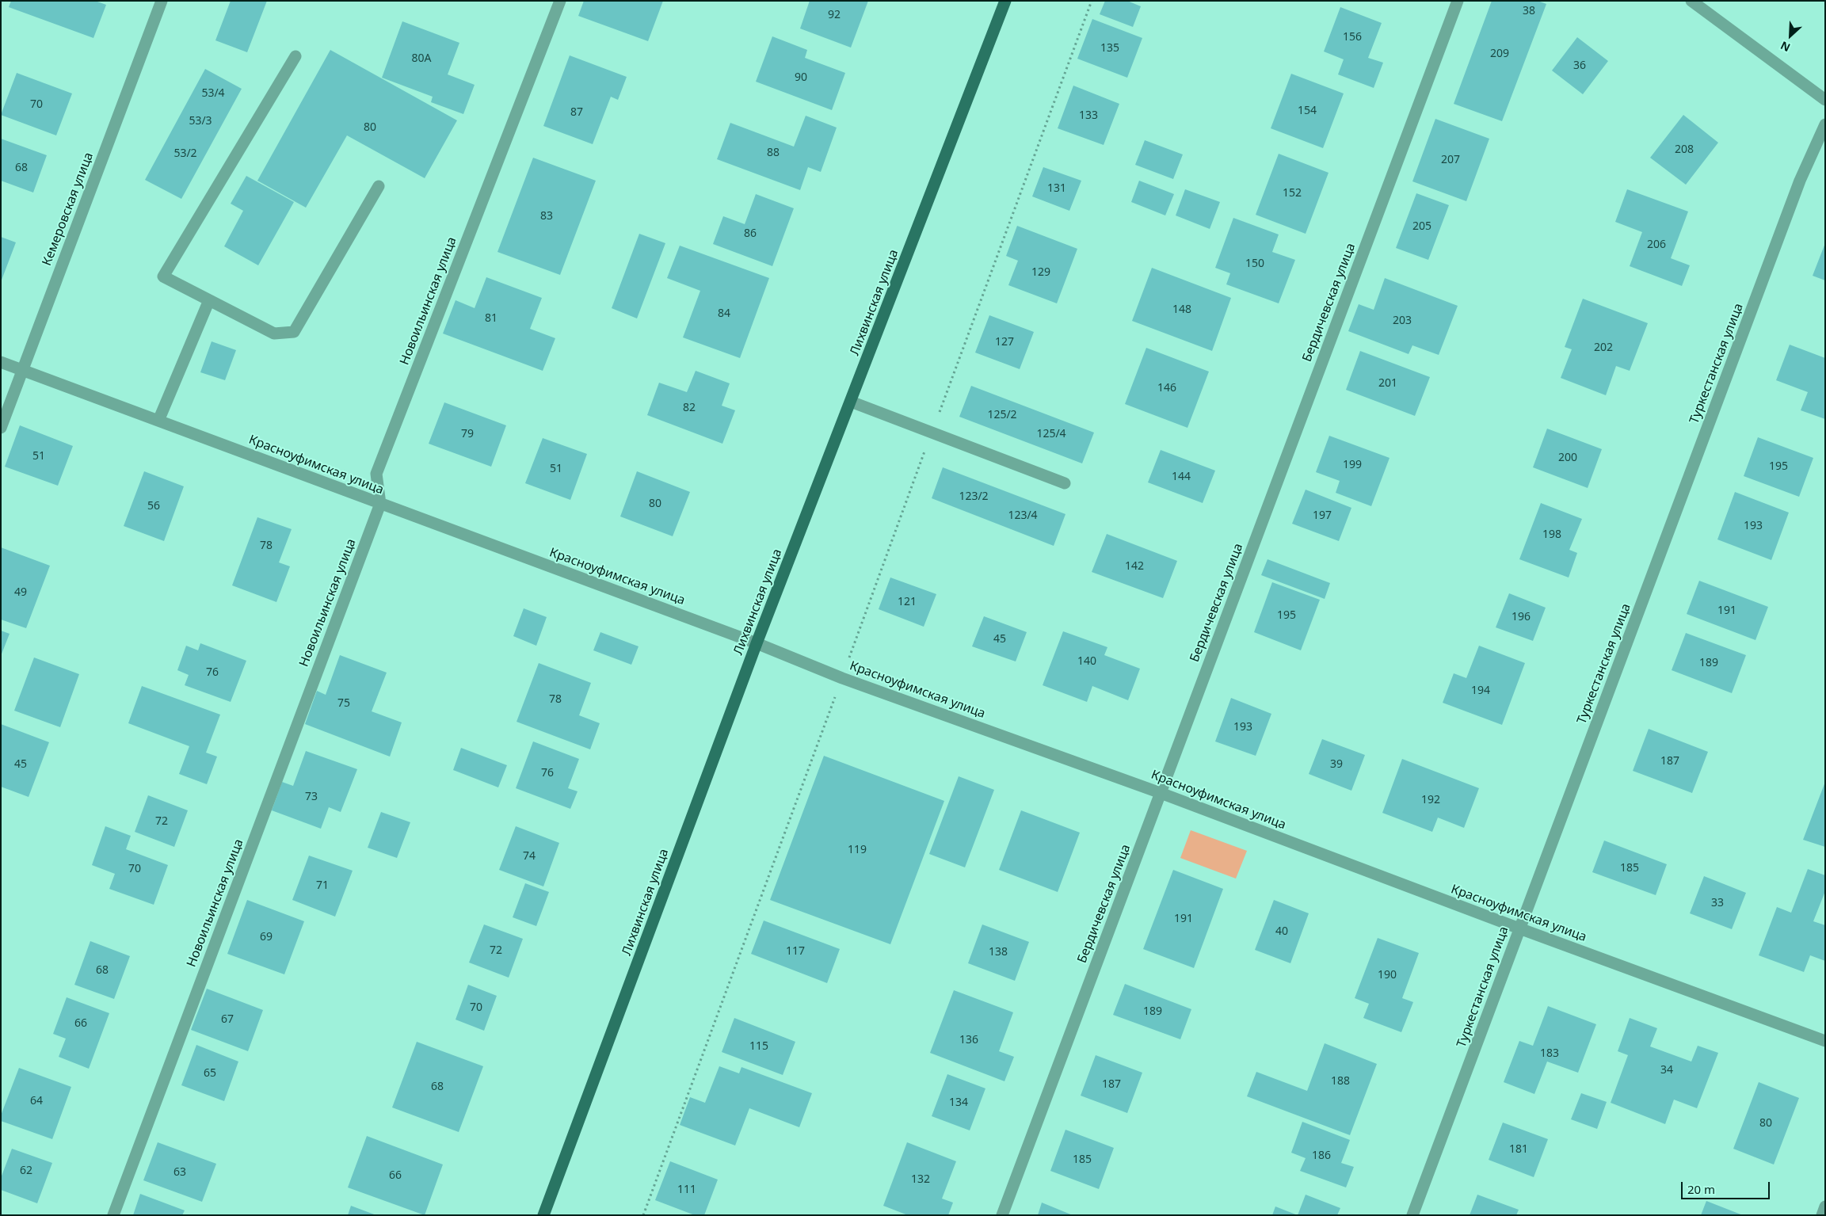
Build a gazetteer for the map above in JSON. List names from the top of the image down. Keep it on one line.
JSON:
{"streets":{"main road":["Лихвинская улица"],"street":["Кемеровская улица","Новоильинская улица","Бердичевская улица","Туркестанская улица","Красноуфимская улица"]},"crossings":[["Кемеровская улица","Красноуфимская улица"],["Новоильинская улица","Красноуфимская улица"],["Лихвинская улица","Красноуфимская улица"],["Бердичевская улица","Красноуфимская улица"],["Туркестанская улица","Красноуфимская улица"]],"house_numbers":["38","92","156","135","209","80А","36","90","53/4","70","154","87","133","53/3","80","208","88","53/2","207","68","131","152","83","205","86","206","150","129","148","84","81","203","127","202","201","146","82","125/2","79","125/4","51","200","199","195","51","144","123/2","80","56","123/4","197","193","198","78","142","49","121","191","195","196","45","140","189","76","194","78","75","193","187","45","39","76","73","192","72","119","74","185","70","71","33","191","40","69","72","117","138","68","190","70","189","67","66","136","115","183","34","65","188","187","68","64","134","80","181","186","185","62","63","66","132","111"],"scale_bar":"20 m","north":"bottom left"}
